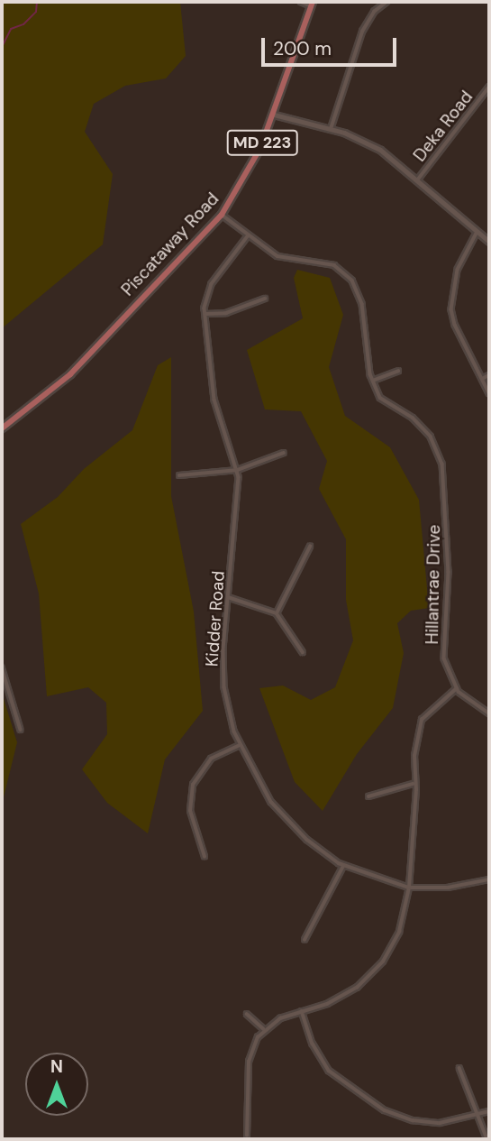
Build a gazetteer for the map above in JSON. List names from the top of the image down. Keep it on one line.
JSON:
{"streets":{"main road":["MD 223","Piscataway Road"],"street":["Deka Road","Hillantrae Drive","Kidder Road"]},"crossings":[["Piscataway Road","Hillantrae Drive"],["Hillantrae Drive","Kidder Road"]],"scale_bar":"200 m","north":"top"}
